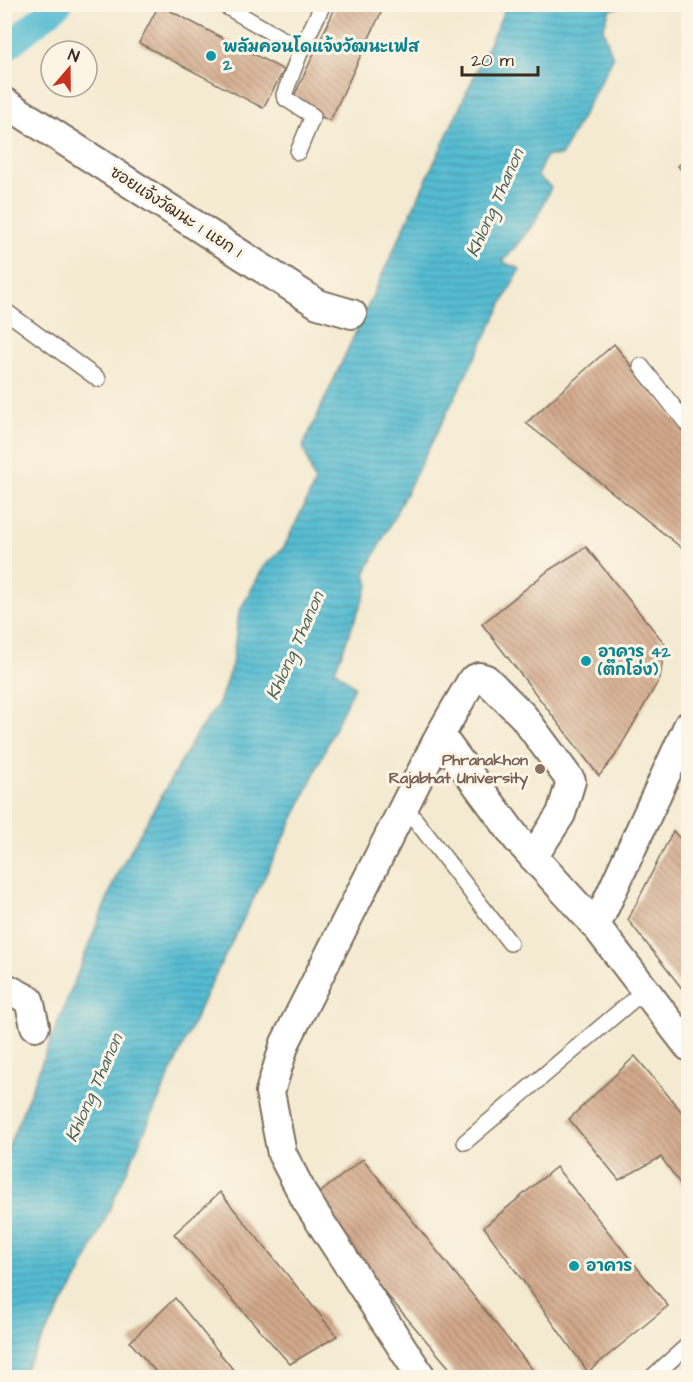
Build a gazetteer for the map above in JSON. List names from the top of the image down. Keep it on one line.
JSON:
{"streets":{"street":["ซอยแจ้งวัฒนะ 1 แยก 1"]},"water":["Khlong Thanon"],"places":["พลัมคอนโดแจ้งวัฒนะเฟส 2","อาคาร 42 (ตึกโอ่ง)","Phranakhon Rajabhat University","อาคาร"],"scale_bar":"20 m","north":"top"}
